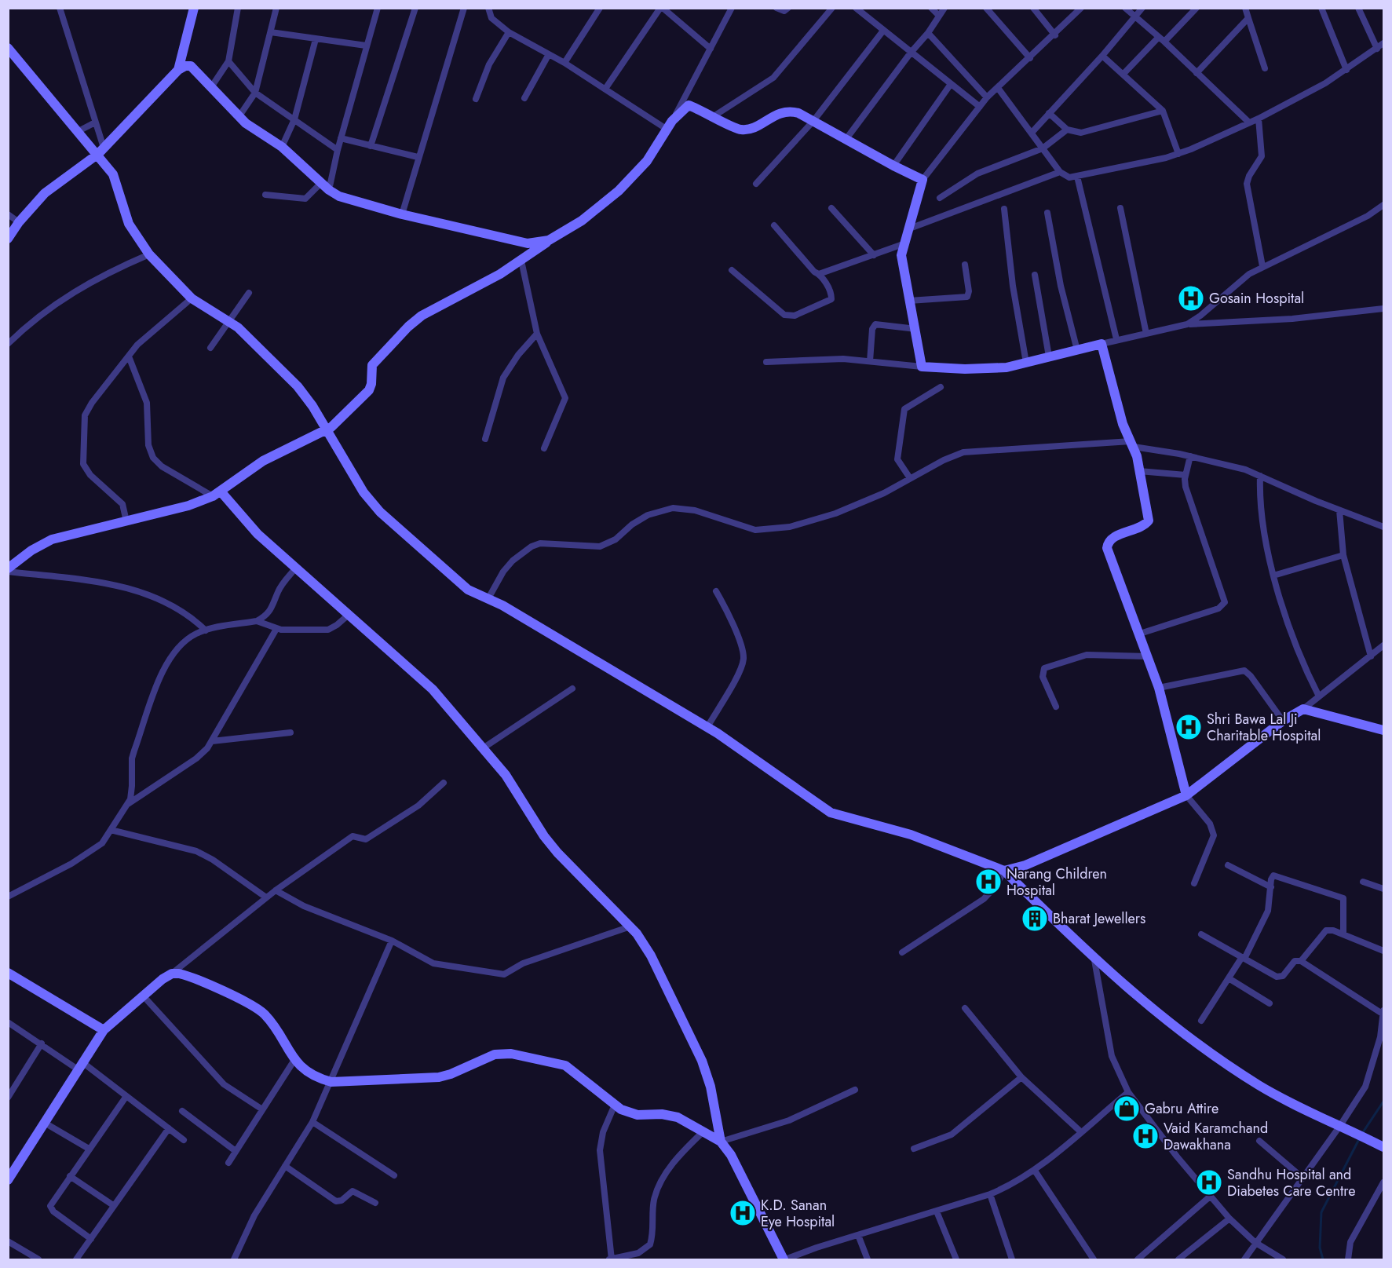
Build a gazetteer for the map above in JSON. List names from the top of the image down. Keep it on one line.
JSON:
{"places":{"hospital":["Gosain Hospital","Shri Bawa Lal Ji Charitable Hospital","Narang Children Hospital","Vaid Karamchand Dawakhana","Sandhu Hospital and Diabetes Care Centre","K.D. Sanan Eye Hospital"],"building":["Bharat Jewellers"],"shop":["Gabru Attire"]}}
